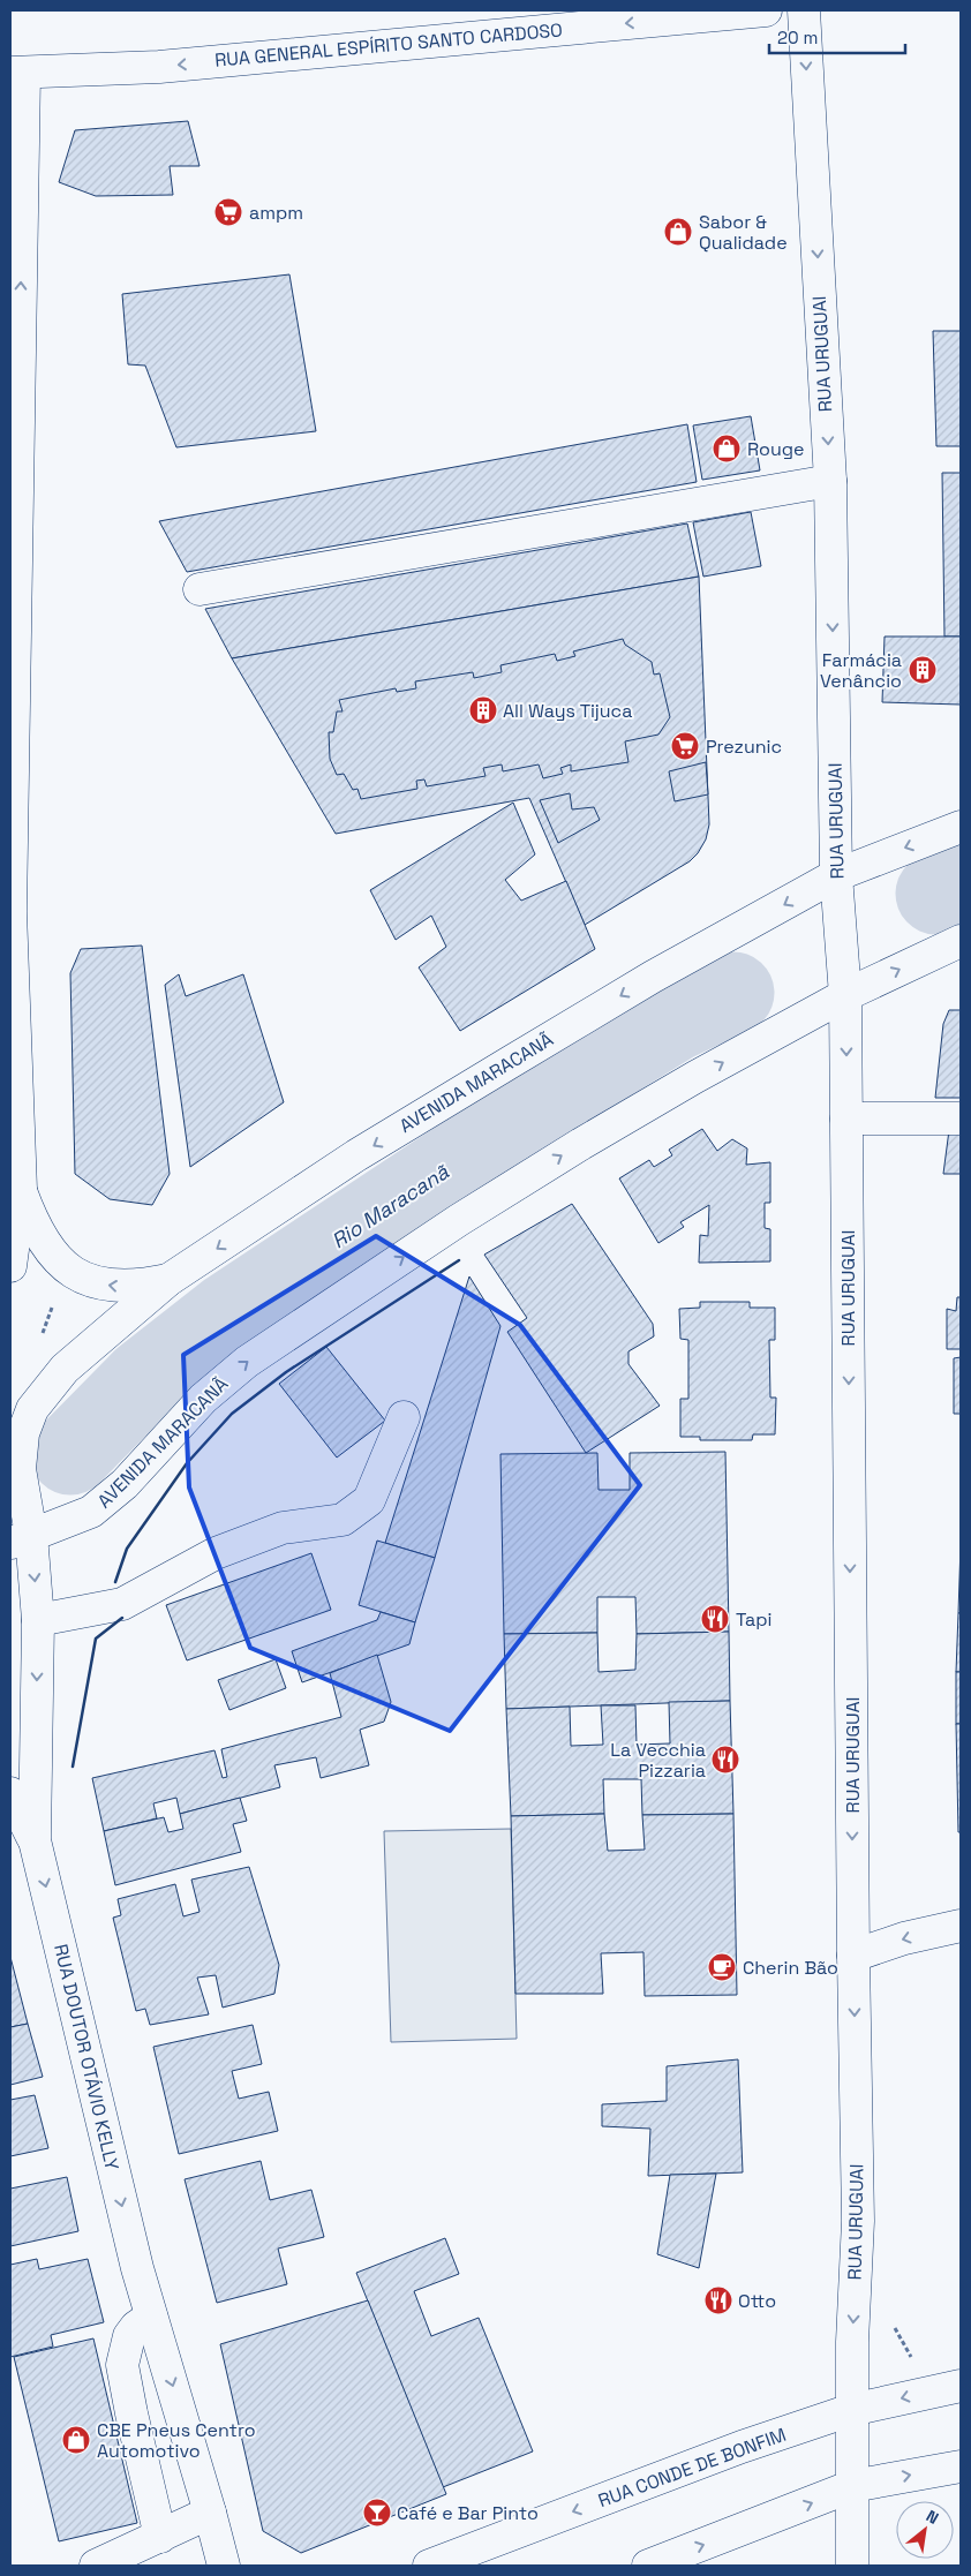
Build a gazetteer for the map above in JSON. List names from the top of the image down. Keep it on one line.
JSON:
{"streets":{"street":["RUA GENERAL ESPÍRITO SANTO CARDOSO","RUA URUGUAI","AVENIDA MARACANÃ","RUA DOUTOR OTÁVIO KELLY","RUA CONDE DE BONFIM"]},"crossings":[["RUA URUGUAI","AVENIDA MARACANÃ"],["RUA URUGUAI","RUA CONDE DE BONFIM"],["AVENIDA MARACANÃ","RUA DOUTOR OTÁVIO KELLY"]],"one_way":["RUA GENERAL ESPÍRITO SANTO CARDOSO","RUA URUGUAI","RUA DOUTOR OTÁVIO KELLY"],"water":["Rio Maracanã"],"places":{"supermarket":["ampm","Prezunic"],"shop":["Sabor & Qualidade","Rouge","CBE Pneus Centro Automotivo"],"building":["Farmácia Venâncio","All Ways Tijuca"],"restaurant":["Tapi","La Vecchia Pizzaria","Otto"],"cafe":["Cherin Bão"],"bar":["Café e Bar Pinto"]},"scale_bar":"20 m","north":"top right"}
